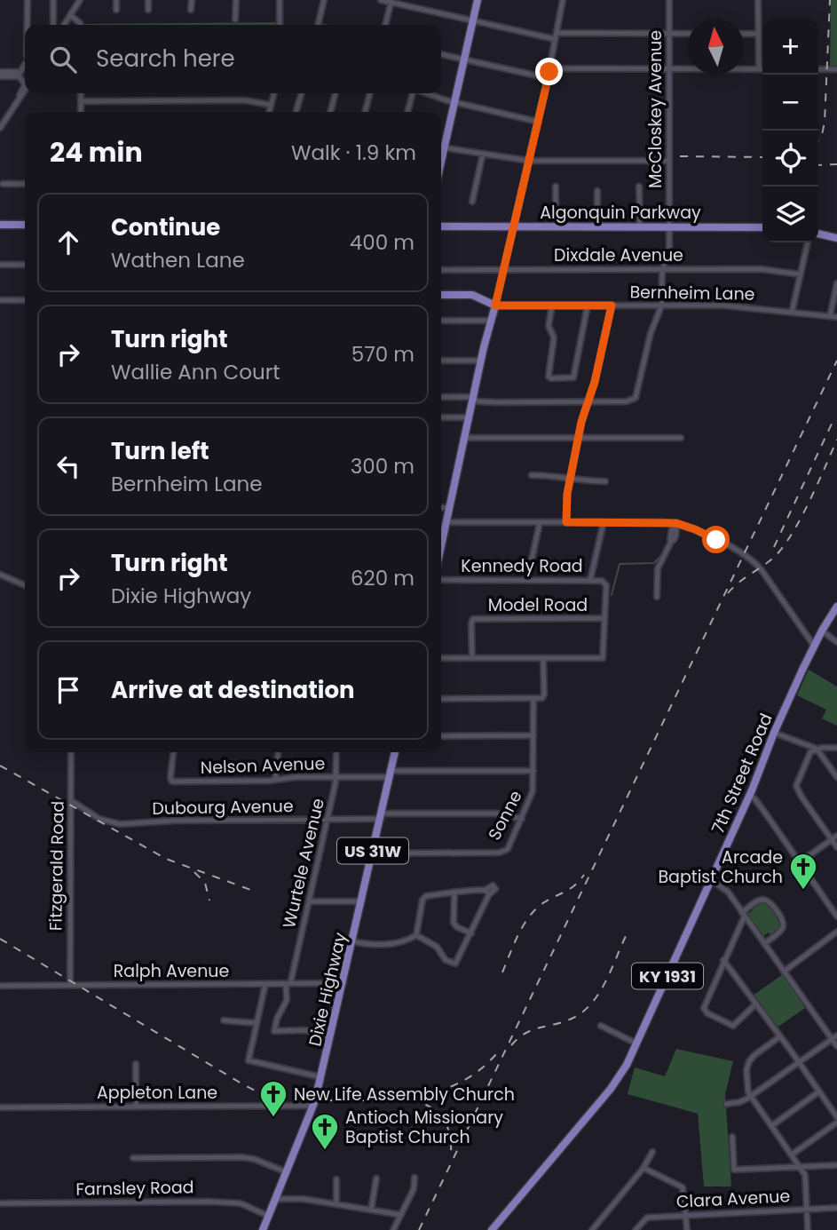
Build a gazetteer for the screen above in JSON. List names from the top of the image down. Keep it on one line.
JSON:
{"streets":{"main road":["Algonquin Parkway","Bernheim Lane","7th Street Road","US 31W","KY 1931","Dixie Highway"],"street":["McCloskey Avenue","Dixdale Avenue","Kennedy Road","Model Road","Nelson Avenue","Dubourg Avenue","Sonne","Wurtele Avenue","Fitzgerald Road","Ralph Avenue","Appleton Lane","Farnsley Road","Clara Avenue"]},"crossings":[["McCloskey Avenue","Algonquin Parkway"],["McCloskey Avenue","Dixdale Avenue"],["McCloskey Avenue","Bernheim Lane"],["Kennedy Road","Model Road"],["Nelson Avenue","Sonne"],["Nelson Avenue","Wurtele Avenue"],["Nelson Avenue","Dixie Highway"],["Dubourg Avenue","Sonne"],["Dubourg Avenue","Wurtele Avenue"],["Dubourg Avenue","Fitzgerald Road"],["Dubourg Avenue","Dixie Highway"],["Sonne","Dixie Highway"],["Wurtele Avenue","Ralph Avenue"],["Wurtele Avenue","Dixie Highway"],["Fitzgerald Road","Ralph Avenue"],["Ralph Avenue","Dixie Highway"],["Dixie Highway","Appleton Lane"],["Dixie Highway","Farnsley Road"]],"places":{"church":["Arcade Baptist Church","New Life Assembly Church","Antioch Missionary Baptist Church"]},"north":"top","page":{"map_buttons":["+","−"],"search":"Search here","heading":["24 min","Walk · 1.9 km"],"list":[["Continue","Wathen Lane","400 m"],["Turn right","Wallie Ann Court","570 m"],["Turn left","Bernheim Lane","300 m"],["Turn right","Dixie Highway","620 m"],"Arrive at destination"]}}
